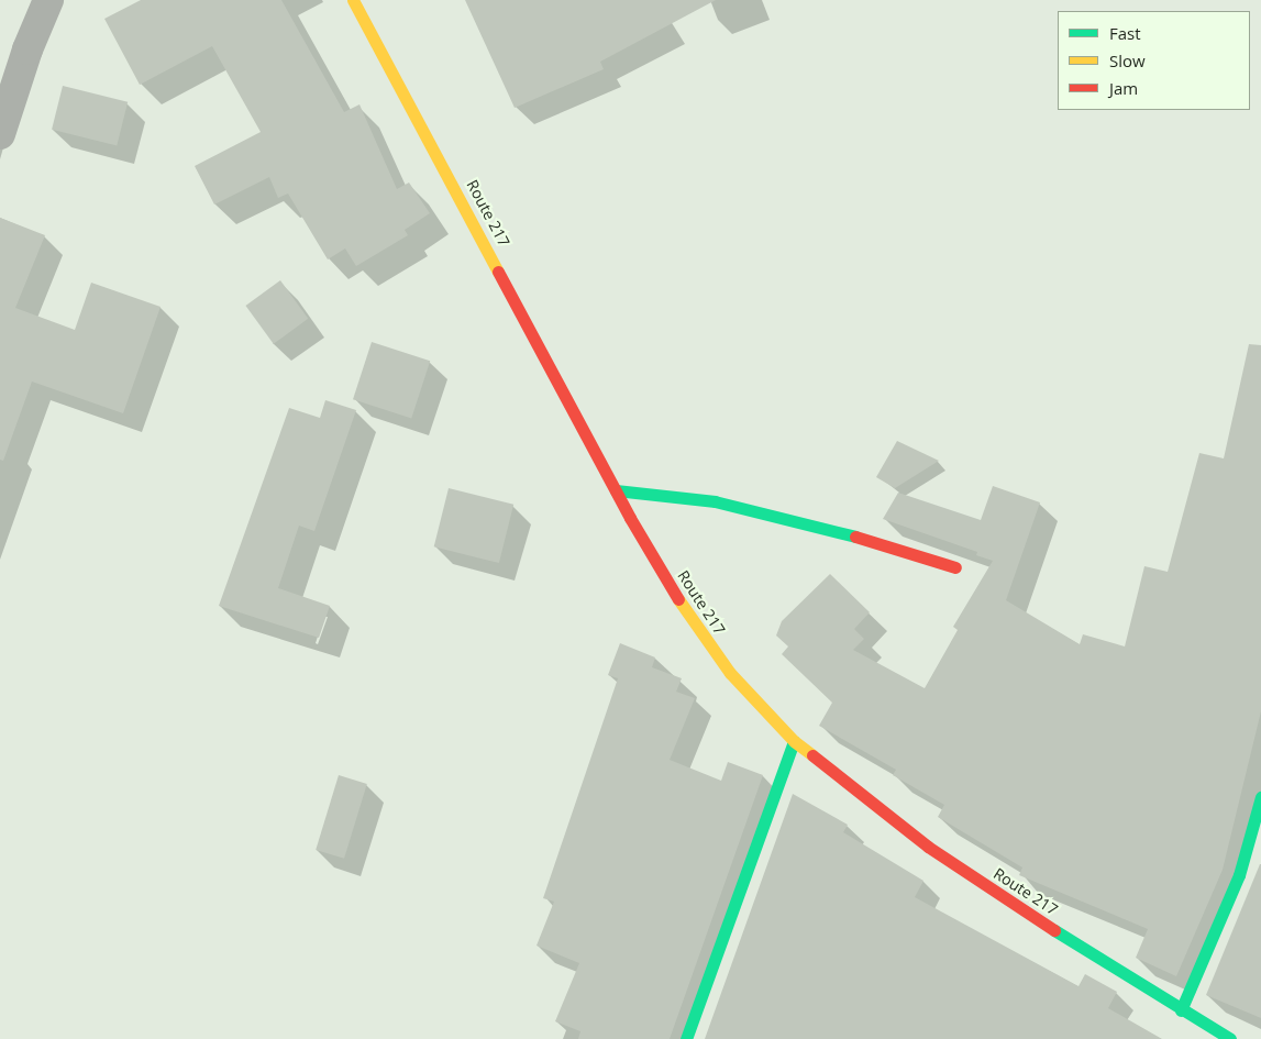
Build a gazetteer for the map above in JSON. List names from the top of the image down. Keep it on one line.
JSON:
{"streets":{"main road":["Route 217"]},"legend":["Fast","Slow","Jam"]}
